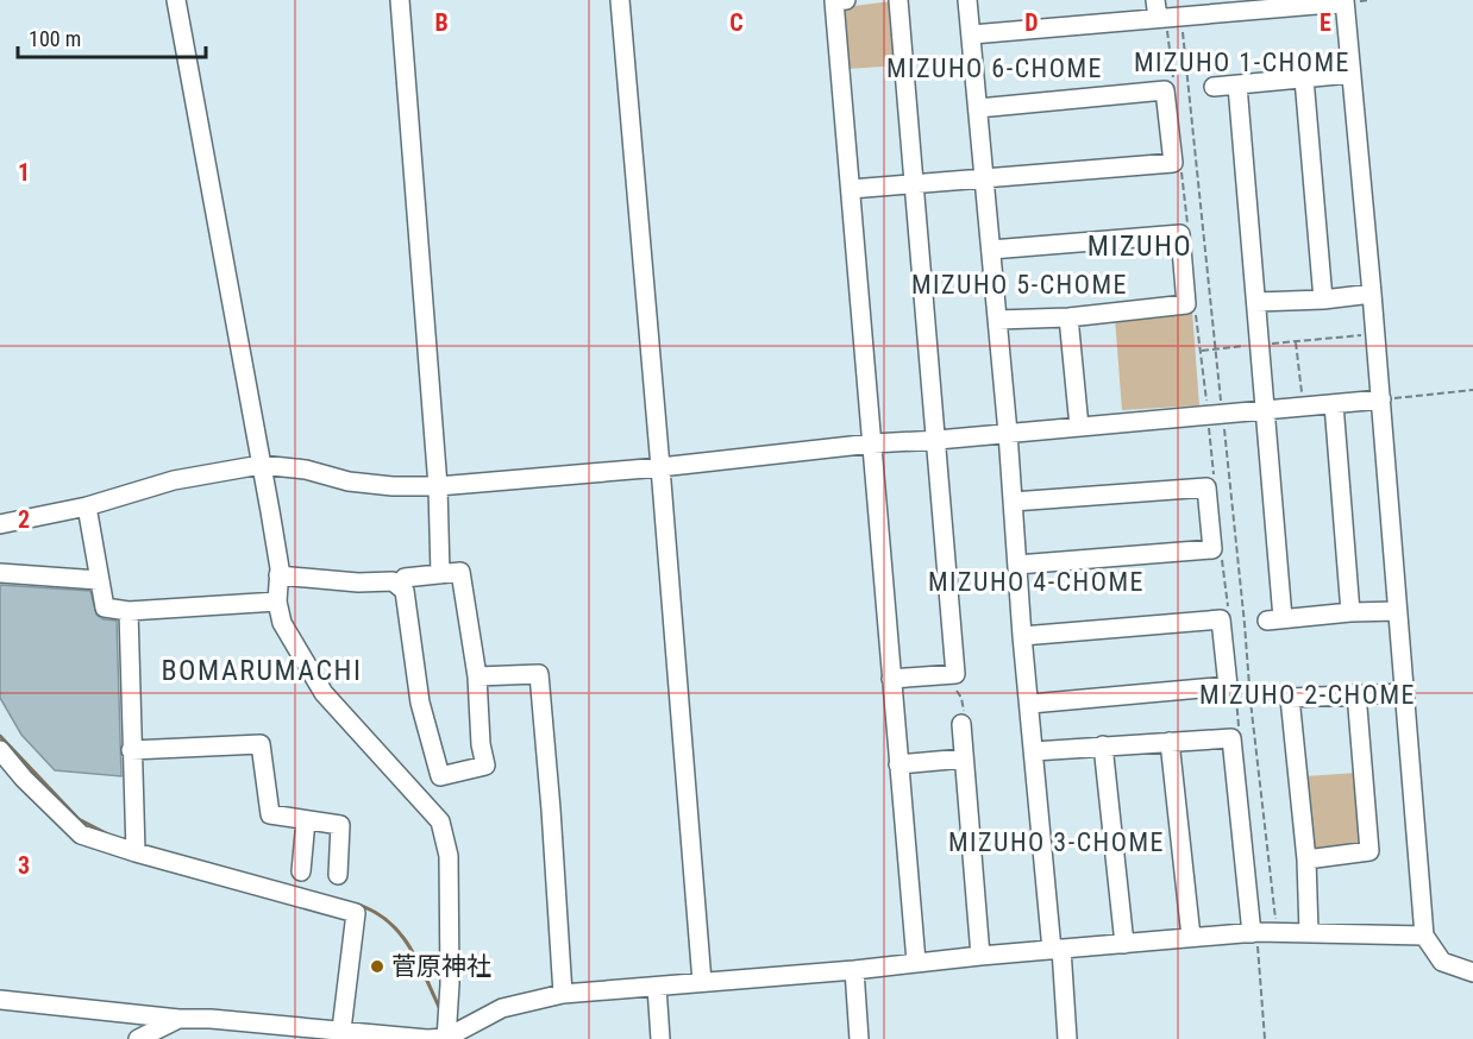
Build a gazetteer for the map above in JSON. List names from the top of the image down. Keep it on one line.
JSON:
{"districts":["MIZUHO 1-CHOME","MIZUHO 6-CHOME","MIZUHO","MIZUHO 5-CHOME","MIZUHO 4-CHOME","BOMARUMACHI","MIZUHO 2-CHOME","MIZUHO 3-CHOME"],"places":["菅原神社"],"scale_bar":"100 m","grid":{"columns":["B","C","D","E"],"rows":["1","2","3"]}}
